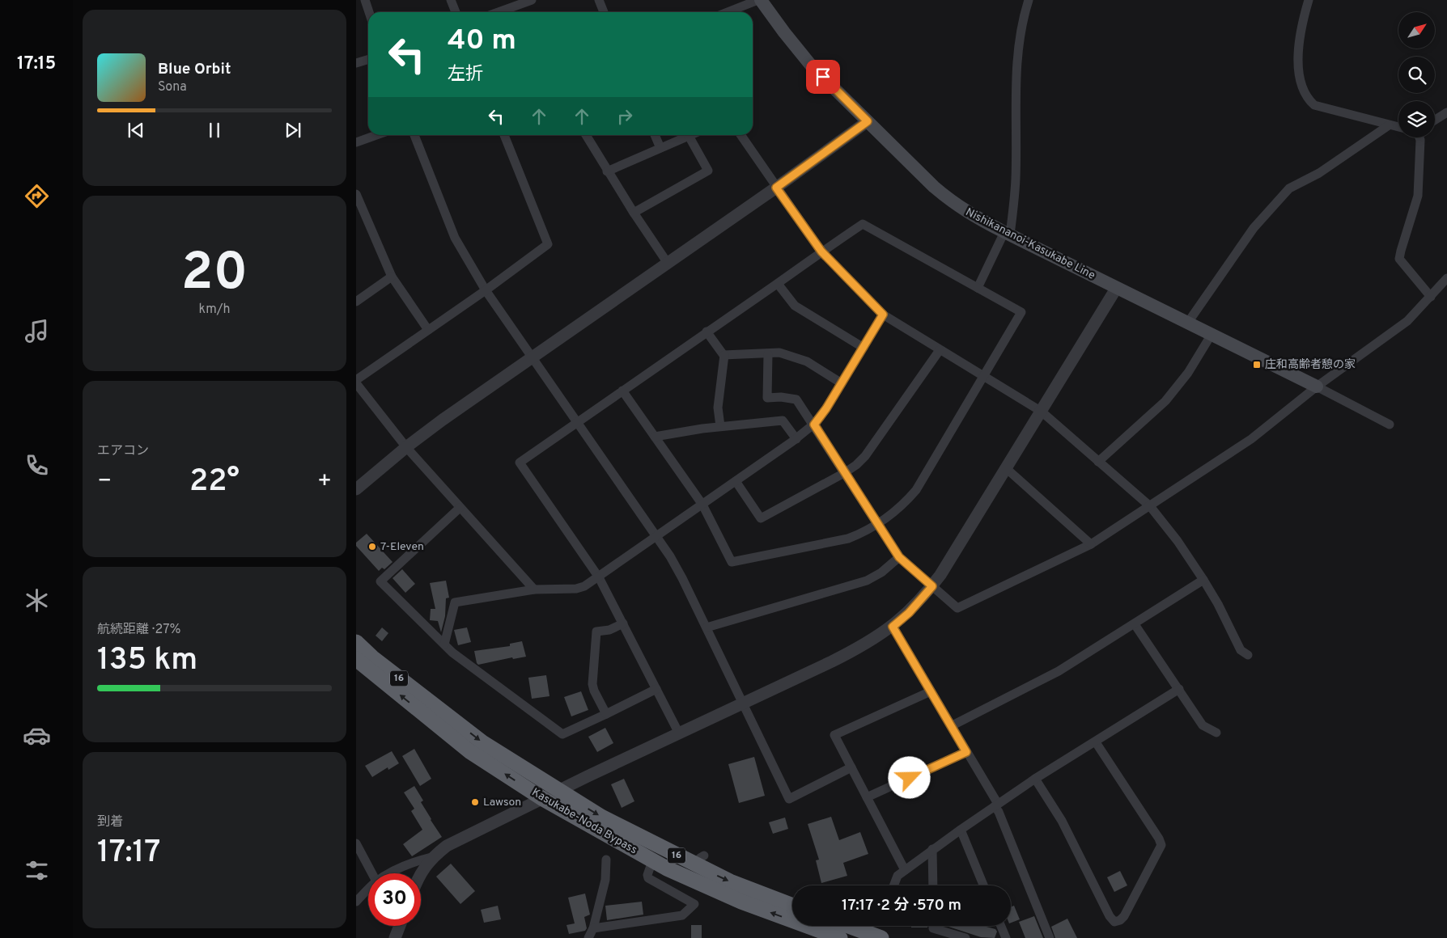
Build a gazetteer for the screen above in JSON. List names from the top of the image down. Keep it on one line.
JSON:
{"streets":{"highway":["16","Kasukabe-Noda Bypass"],"main road":["Nishikananoi-Kasukabe Line"]},"places":{"transit":["庄和高齢者憩の家"],"other":["7-Eleven","Lawson"]},"north":"top right","page":{"tabs":"17:15","turn":["40 m","左折"],"song":["Blue Orbit","Sona"],"tile":[["20","km/h"],"エアコン",["航続距離 · 27%","135 km"],["到着","17:17"]],"heat":["−","22°","+"],"limit":"30","trip":"17:17 · 2 分 · 570 m"}}
